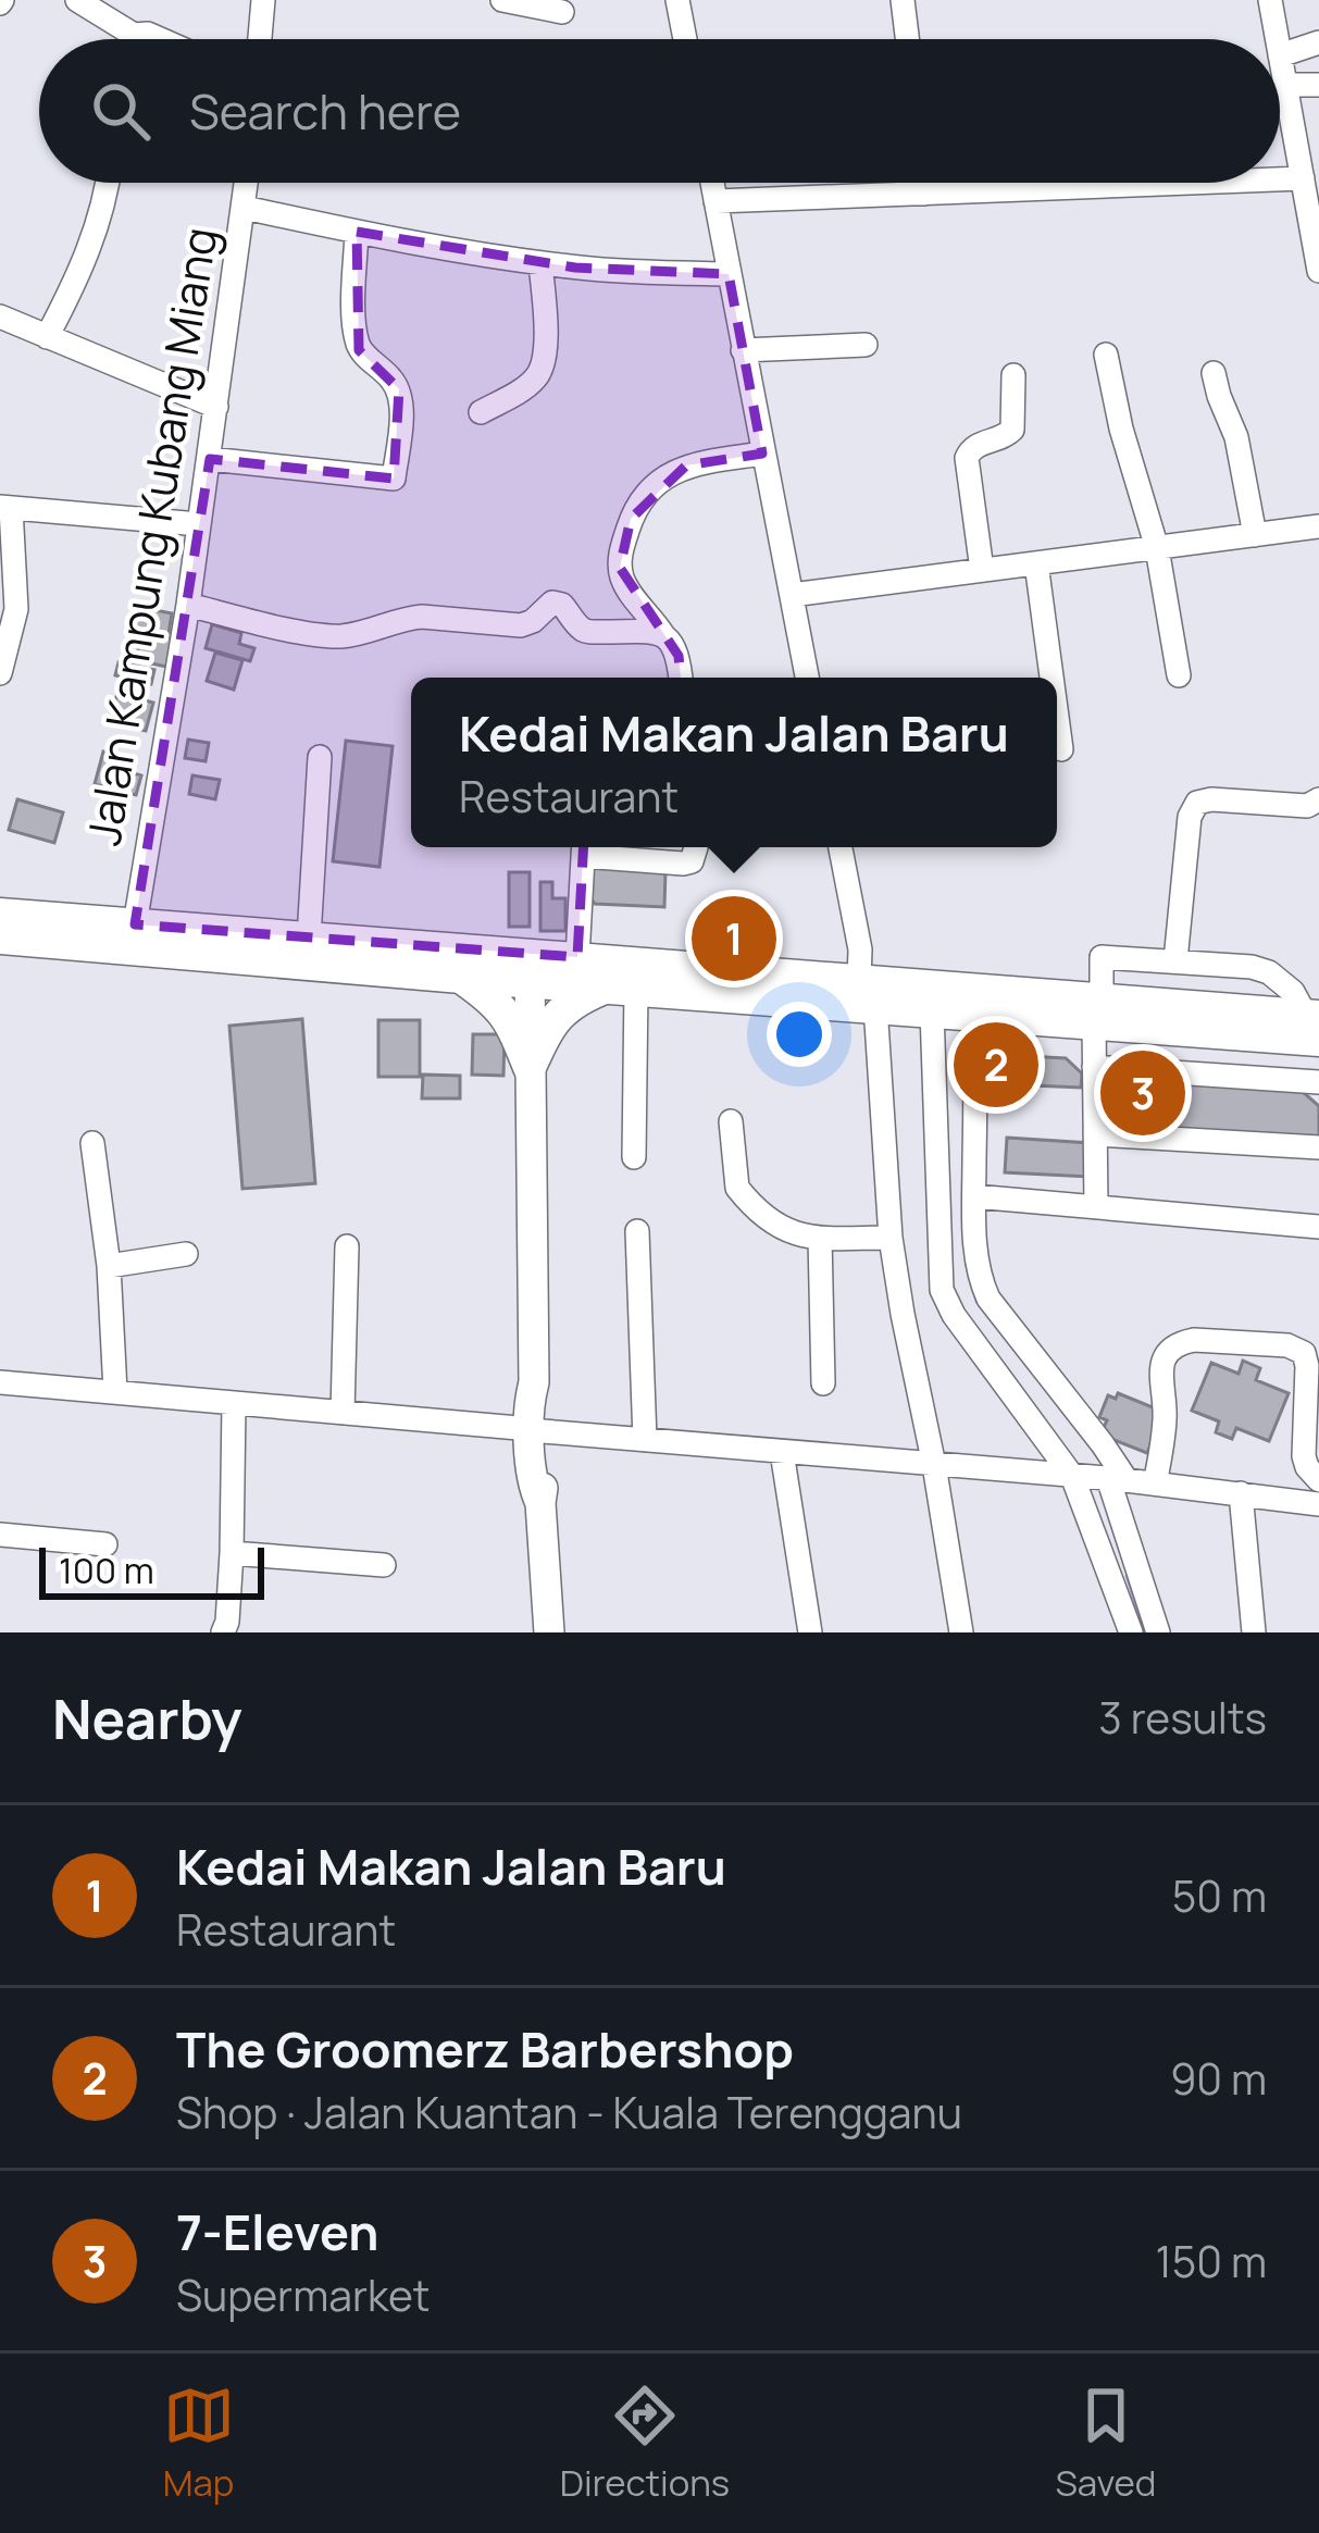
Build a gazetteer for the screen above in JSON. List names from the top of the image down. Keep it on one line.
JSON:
{"streets":{"street":["Jalan Kampung Kubang Miang"]},"scale_bar":"100 m","page":{"search":"Search here","popup":["Kedai Makan Jalan Baru","Restaurant"],"pins":["1","2","3"],"scale":"100 m","heading":["Nearby","3 results"],"list":[{"mark":"1","name":"Kedai Makan Jalan Baru","note":"Restaurant","value":"50 m"},{"mark":"2","name":"The Groomerz Barbershop","note":"Shop · Jalan Kuantan - Kuala Terengganu","value":"90 m"},{"mark":"3","name":"7-Eleven","note":"Supermarket","value":"150 m"}],"nav":["Map","Directions","Saved"]}}
